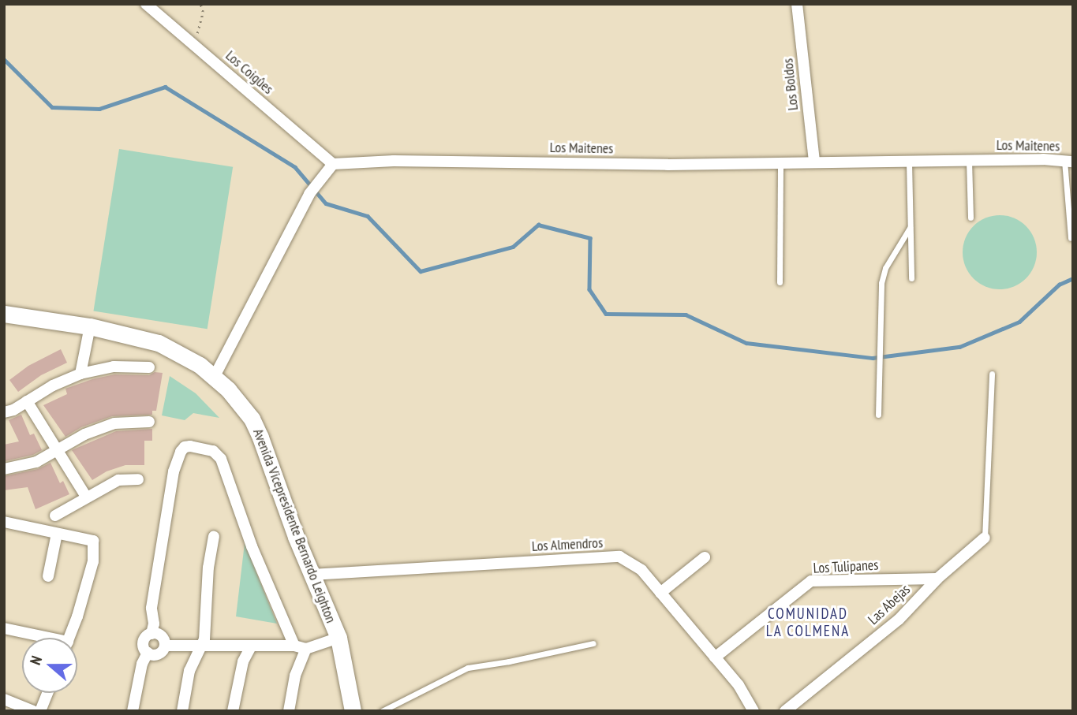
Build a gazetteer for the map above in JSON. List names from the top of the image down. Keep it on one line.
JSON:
{"streets":{"main road":["Avenida Vicepresidente Bernardo Leighton"],"street":["Los Coigûes","Los Boldos","Los Maitenes","Los Almendros","Los Tulipanes","Las Abejas"]},"crossings":[["Los Coigûes","Los Maitenes"],["Los Boldos","Los Maitenes"],["Avenida Vicepresidente Bernardo Leighton","Los Almendros"],["Los Almendros","Los Tulipanes"],["Los Tulipanes","Las Abejas"]],"districts":["COMUNIDAD LA COLMENA"],"north":"left"}
